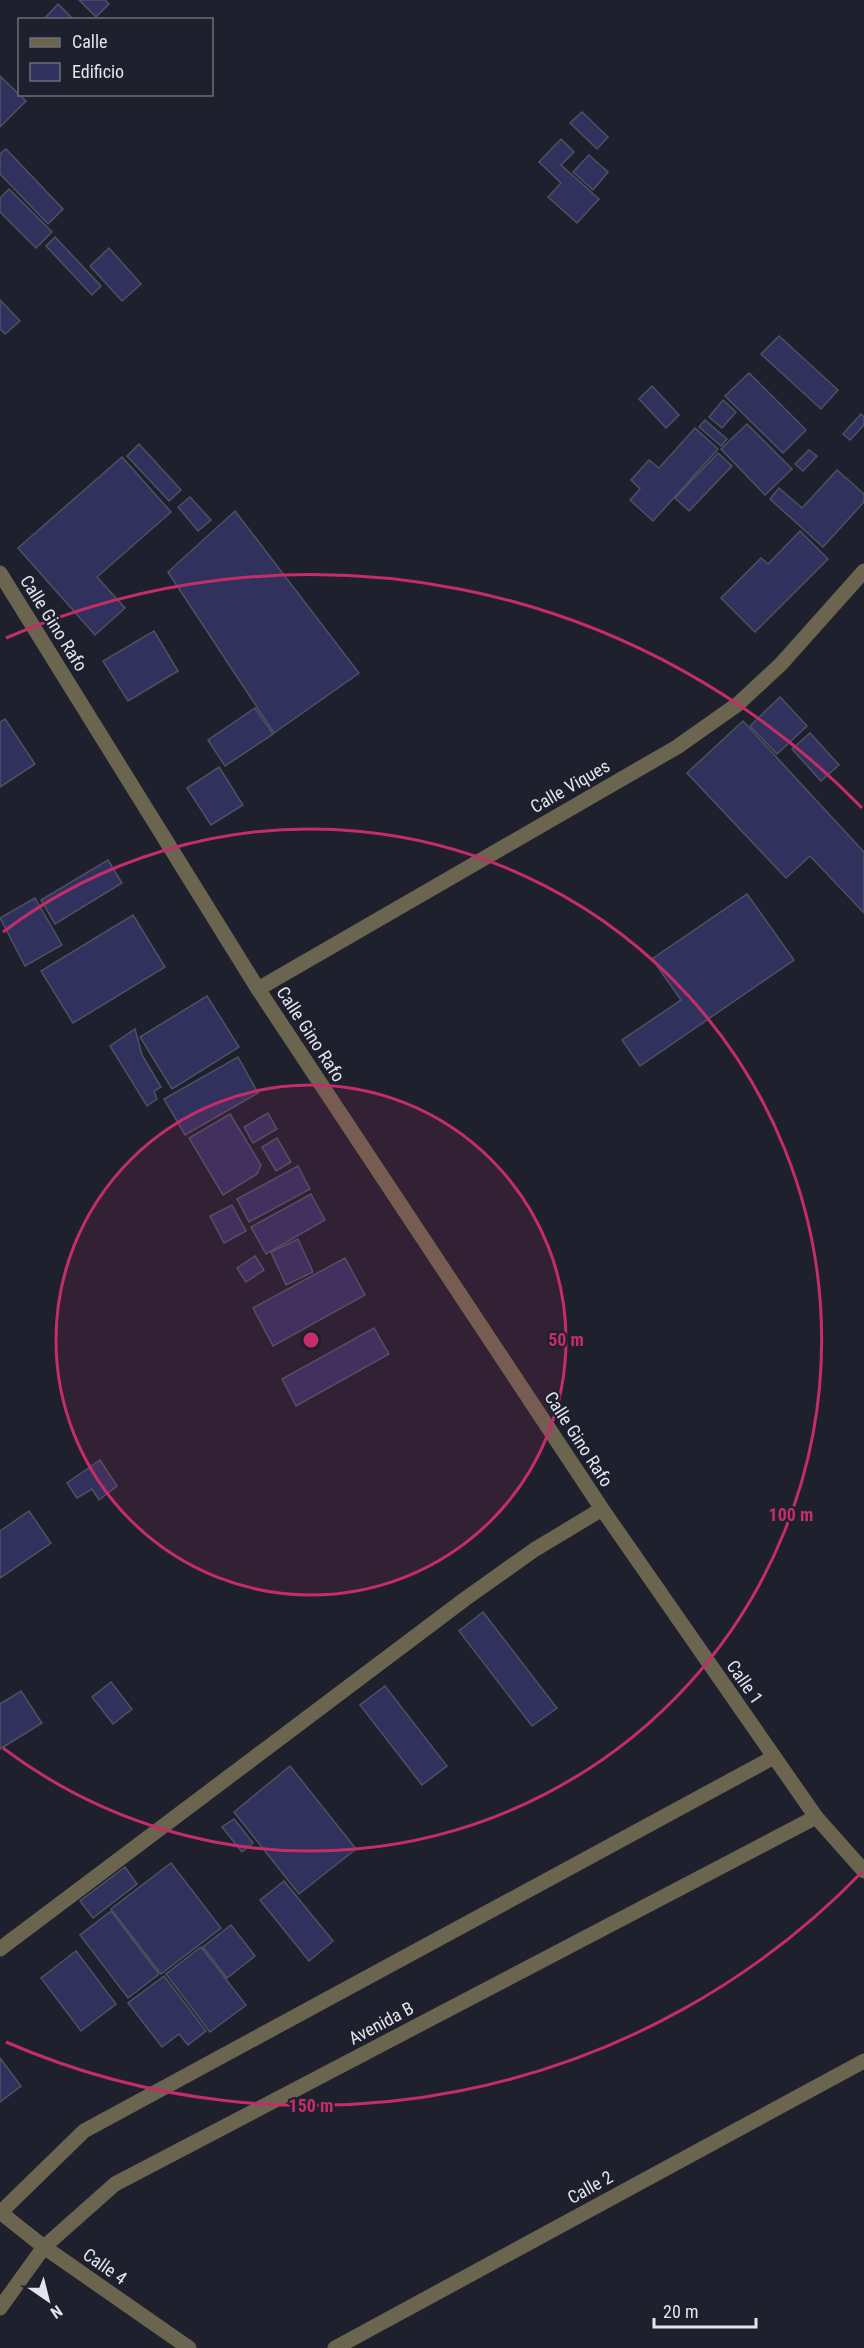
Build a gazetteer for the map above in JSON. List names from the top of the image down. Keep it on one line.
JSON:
{"streets":{"street":["Calle Gino Rafo","Calle Viques","Calle 1","Avenida B","Calle 2","Calle 4"]},"crossings":[["Calle Gino Rafo","Calle Viques"],["Calle Gino Rafo","Calle 1"],["Calle 1","Avenida B"],["Avenida B","Calle 4"]],"legend":["Calle","Edificio"],"scale_bar":"20 m","north":"bottom right","rings":["50 m","100 m","150 m"]}
